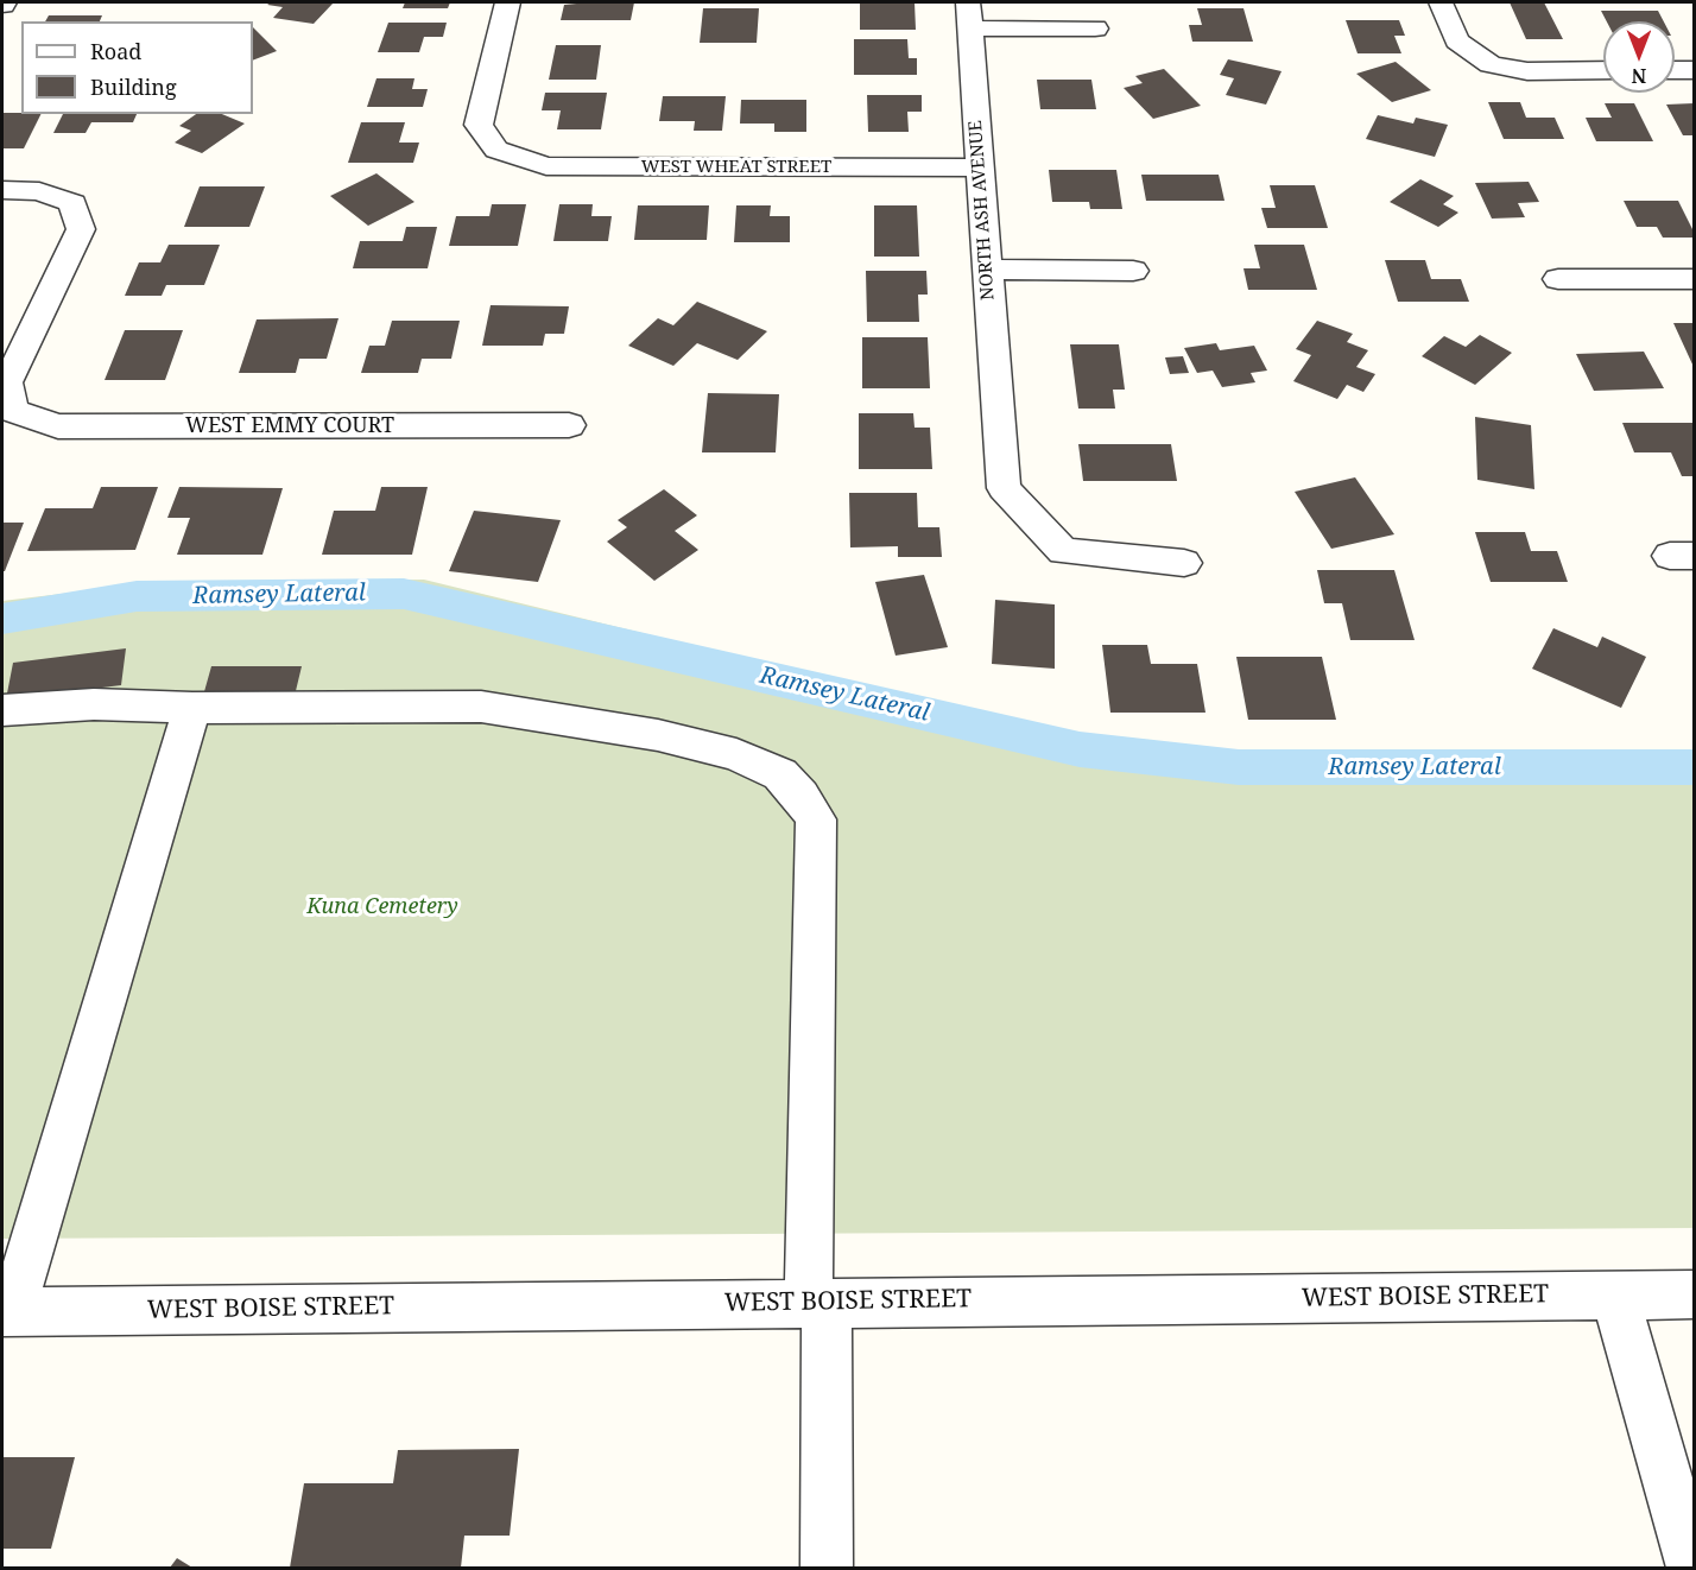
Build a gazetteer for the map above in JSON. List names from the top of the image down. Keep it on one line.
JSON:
{"streets":{"street":["WEST WHEAT STREET","NORTH ASH AVENUE","WEST EMMY COURT","WEST BOISE STREET"]},"crossings":[["WEST WHEAT STREET","NORTH ASH AVENUE"]],"water":["Ramsey Lateral"],"parks":["Kuna Cemetery"],"legend":["Road","Building"],"north":"bottom"}
